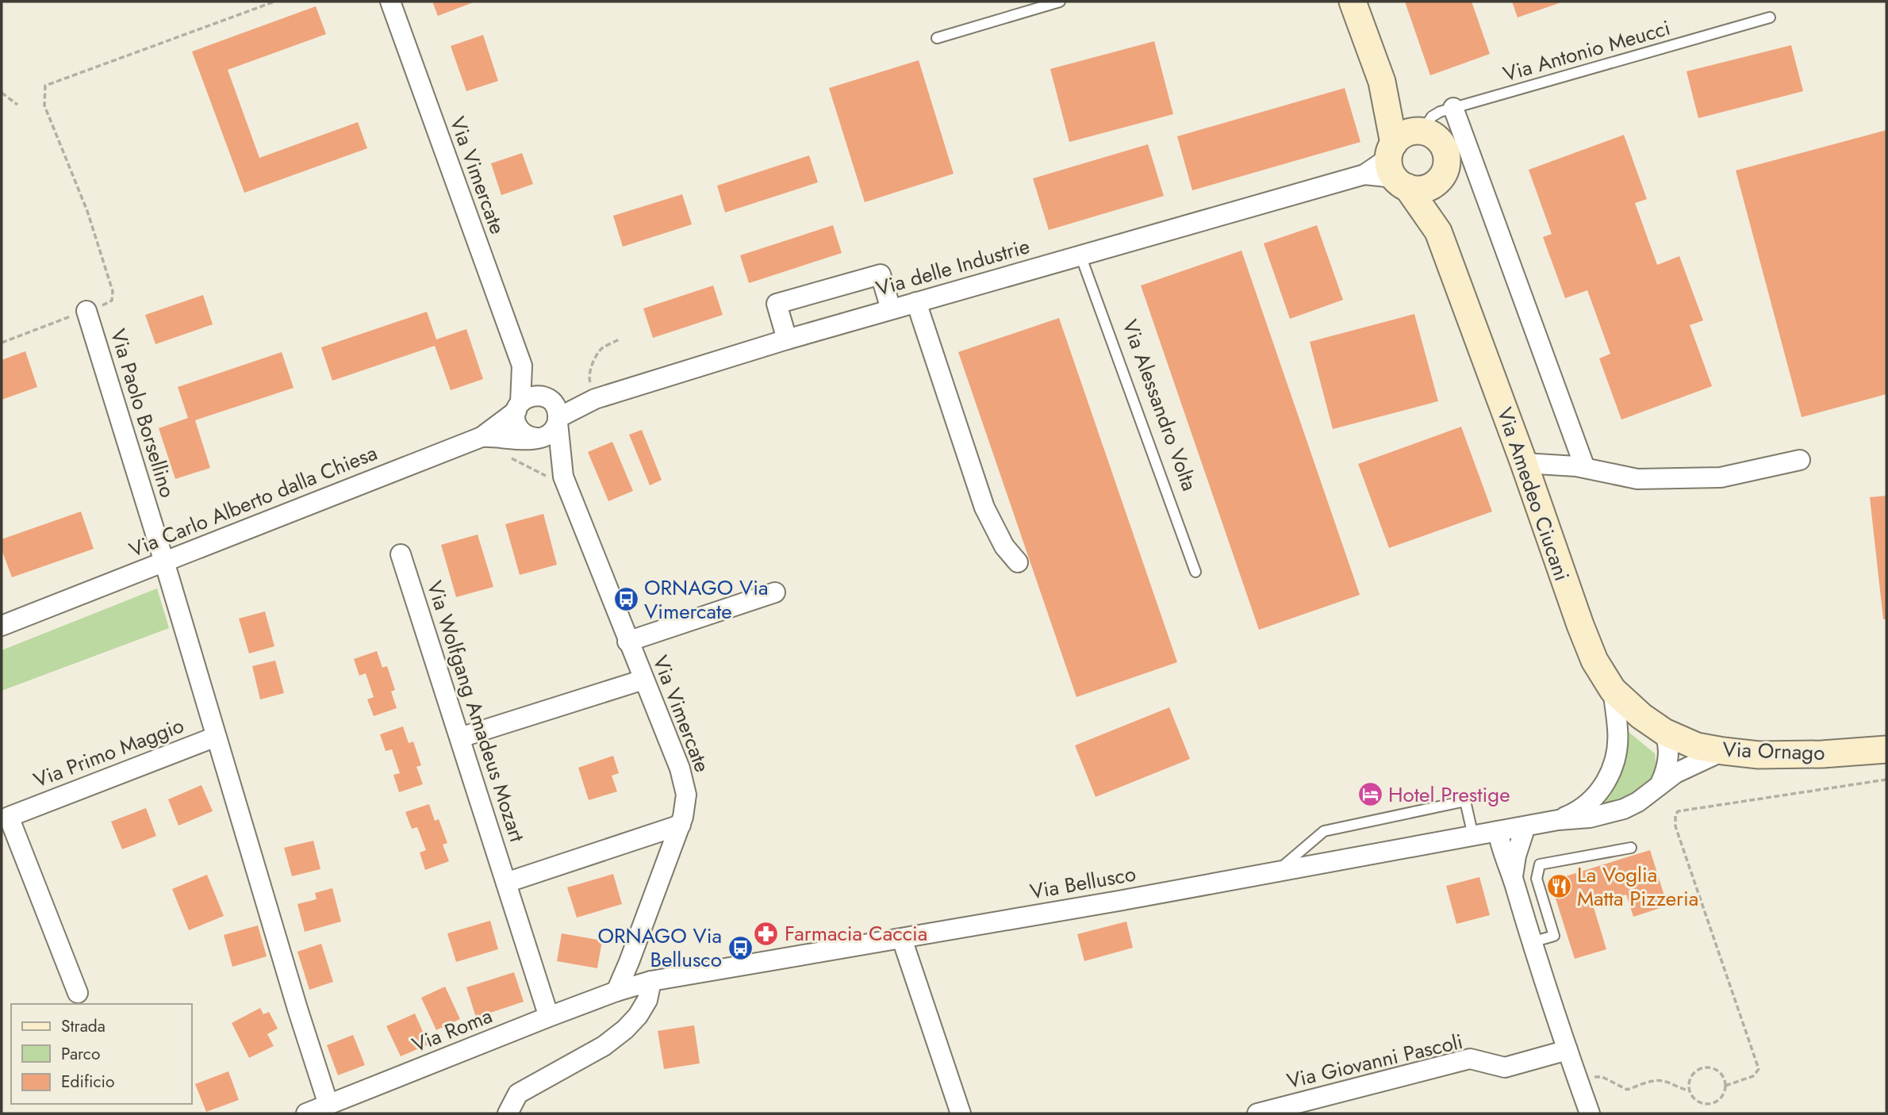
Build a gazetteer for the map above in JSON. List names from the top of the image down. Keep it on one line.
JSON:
{"streets":{"main road":["Via Amedeo Ciucani","Via Ornago"],"street":["Via Vimercate","Via delle Industrie","Via Paolo Borsellino","Via Carlo Alberto dalla Chiesa","Via Wolfgang Amadeus Mozart","Via Primo Maggio","Via Bellusco","Via Roma","Via Giovanni Pascoli"],"lane":["Via Antonio Meucci","Via Alessandro Volta"]},"crossings":[["Via Antonio Meucci","Via delle Industrie"],["Via Antonio Meucci","Via Amedeo Ciucani"],["Via Vimercate","Via delle Industrie"],["Via Vimercate","Via Carlo Alberto dalla Chiesa"],["Via Vimercate","Via Bellusco"],["Via Vimercate","Via Roma"],["Via delle Industrie","Via Alessandro Volta"],["Via delle Industrie","Via Amedeo Ciucani"],["Via delle Industrie","Via Carlo Alberto dalla Chiesa"],["Via Paolo Borsellino","Via Carlo Alberto dalla Chiesa"],["Via Paolo Borsellino","Via Primo Maggio"],["Via Amedeo Ciucani","Via Ornago"],["Via Amedeo Ciucani","Via Bellusco"],["Via Carlo Alberto dalla Chiesa","Via Primo Maggio"],["Via Ornago","Via Bellusco"],["Via Primo Maggio","Via Roma"],["Via Bellusco","Via Roma"]],"places":{"bus stop":["ORNAGO Via Vimercate","ORNAGO Via Bellusco"],"hotel":["Hotel Prestige"],"restaurant":["La Voglia Matta Pizzeria"],"pharmacy":["Farmacia Caccia"]},"legend":["Strada","Parco","Edificio"]}
